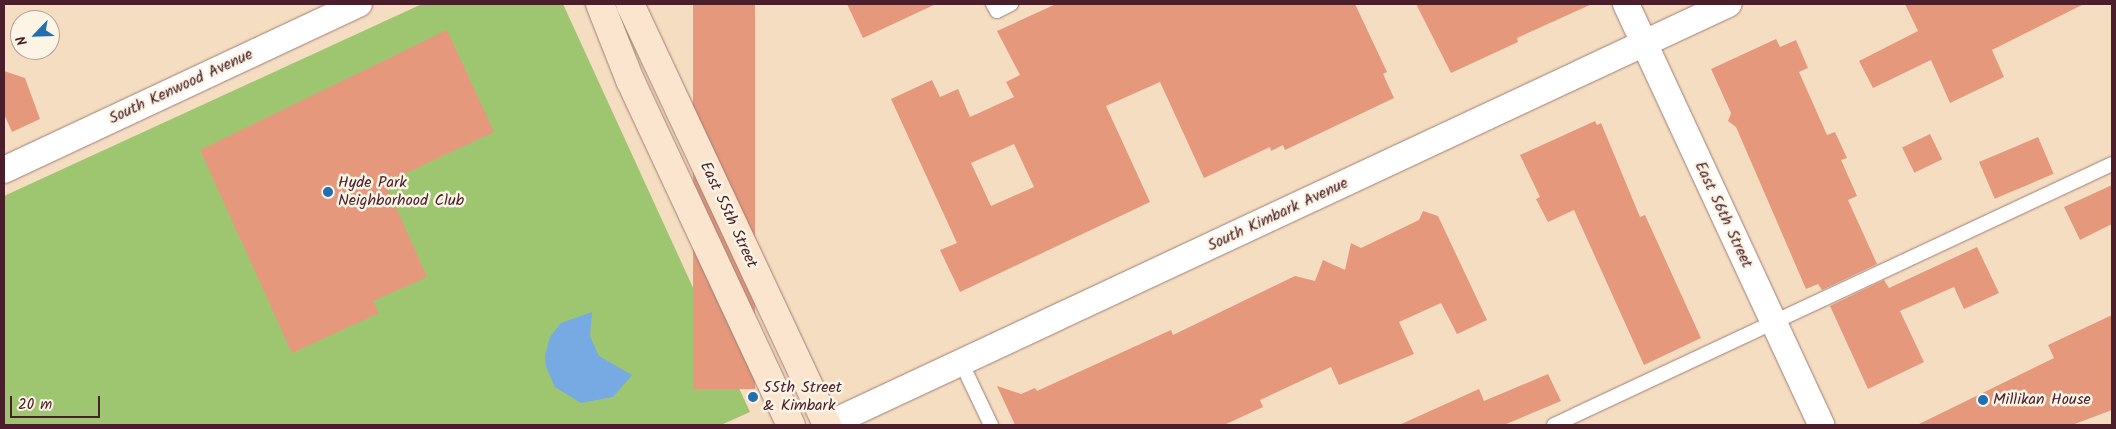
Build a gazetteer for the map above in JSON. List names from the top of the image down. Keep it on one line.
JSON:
{"streets":{"street":["South Kenwood Avenue","East 55th Street","South Kimbark Avenue","East 56th Street"]},"crossings":[["East 55th Street","South Kimbark Avenue"],["South Kimbark Avenue","East 56th Street"]],"places":["Hyde Park Neighborhood Club","55th Street & Kimbark","Millikan House"],"scale_bar":"20 m","north":"bottom left"}
